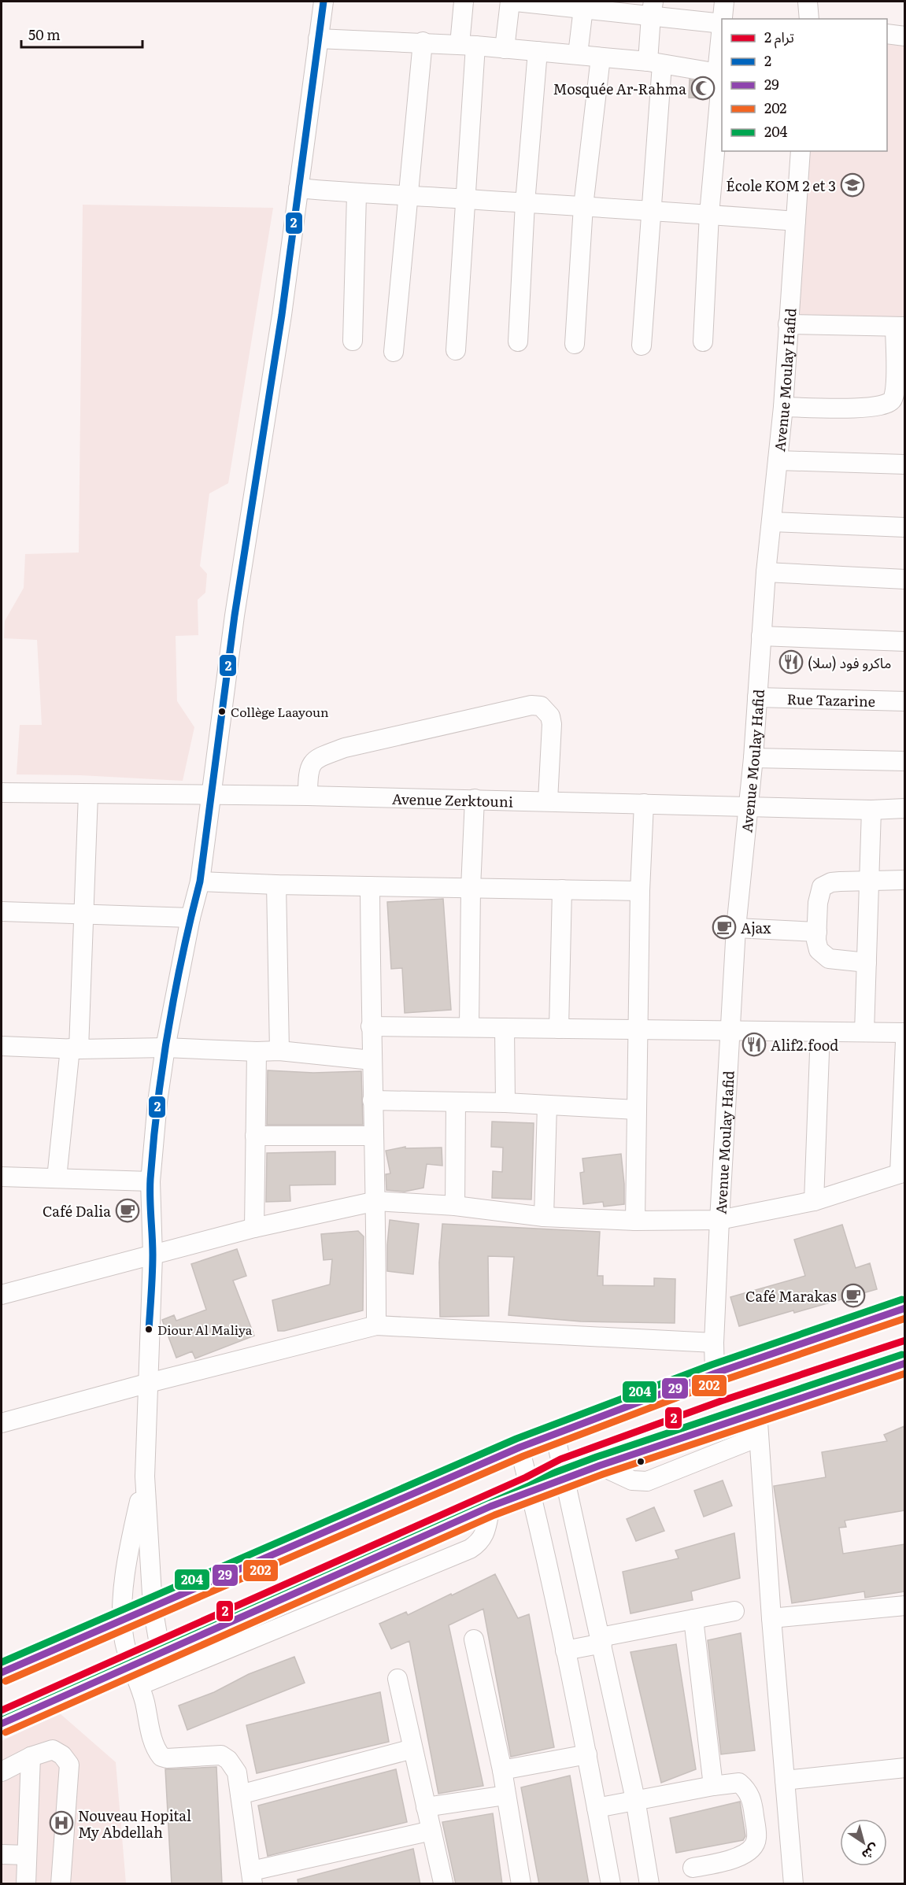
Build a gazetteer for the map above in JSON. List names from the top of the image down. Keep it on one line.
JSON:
{"streets":{"street":["Avenue Moulay Hafid","Rue Tazarine","Avenue Zerktouni"]},"crossings":[["Avenue Moulay Hafid","Rue Tazarine"],["Avenue Moulay Hafid","Avenue Zerktouni"]],"places":{"mosque":["Mosquée Ar-Rahma"],"school or university":["École KOM 2 et 3"],"restaurant":["ماكرو فود (سلا)","Alif2.food"],"other":["Collège Laayoun","Diour Al Maliya"],"cafe":["Ajax","Café Dalia","Café Marakas"],"hospital":["Nouveau Hopital My Abdellah"]},"lines":["transit line 2","transit line 204","transit line 29","transit line 202","tram line 2"],"legend":["ترام 2","2","29","202","204"],"scale_bar":"50 m","north":"bottom right"}
